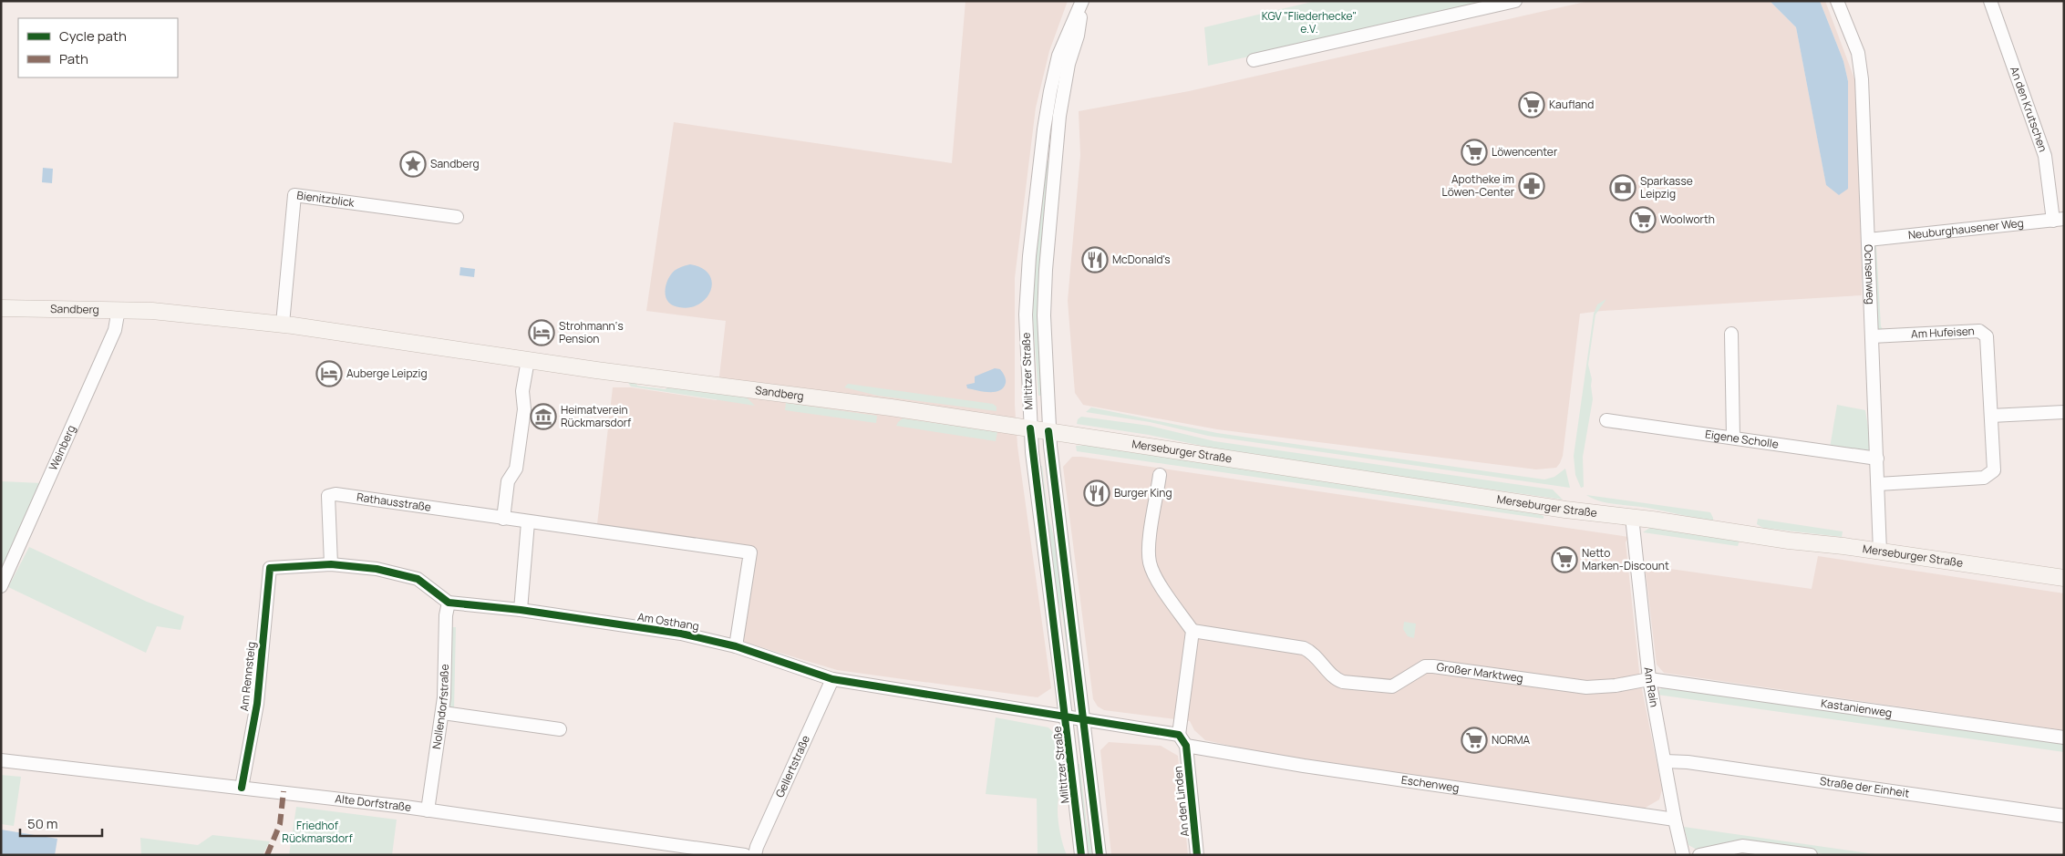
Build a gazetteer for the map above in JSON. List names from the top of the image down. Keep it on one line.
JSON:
{"streets":{"main road":["Sandberg","Merseburger Straße"],"street":["An den Krutschen","Bienitzblick","Neuburghausener Weg","Ochsenweg","Am Hufeisen","Miltitzer Straße","Eigene Scholle","Weinberg","Rathausstraße","Am Osthang","Großer Marktweg","Am Rennsteig","Am Rain","Nollendorfstraße","Kastanienweg","Gellertstraße","Eschenweg","Straße der Einheit","An den Linden","Alte Dorfstraße"]},"crossings":[["An den Krutschen","Neuburghausener Weg"],["Bienitzblick","Sandberg"],["Neuburghausener Weg","Ochsenweg"],["Ochsenweg","Am Hufeisen"],["Ochsenweg","Eigene Scholle"],["Ochsenweg","Merseburger Straße"],["Sandberg","Miltitzer Straße"],["Sandberg","Weinberg"],["Sandberg","Merseburger Straße"],["Miltitzer Straße","Merseburger Straße"],["Miltitzer Straße","Am Osthang"],["Merseburger Straße","Am Rain"],["Rathausstraße","Am Osthang"],["Rathausstraße","Am Rennsteig"],["Am Osthang","Nollendorfstraße"],["Am Osthang","Gellertstraße"],["Großer Marktweg","Am Rain"],["Großer Marktweg","Kastanienweg"],["Am Rennsteig","Alte Dorfstraße"],["Am Rain","Kastanienweg"],["Am Rain","Eschenweg"],["Am Rain","Straße der Einheit"],["Nollendorfstraße","Alte Dorfstraße"],["Eschenweg","An den Linden"]],"parks":["KGV \"Fliederhecke\" e.V.","Friedhof Rückmarsdorf"],"places":{"supermarket":["Kaufland","Löwencenter","Woolworth","Netto Marken-Discount","NORMA"],"place":["Sandberg"],"pharmacy":["Apotheke im Löwen-Center"],"bank":["Sparkasse Leipzig"],"restaurant":["McDonald's","Burger King"],"hotel":["Strohmann‘s Pension","Auberge Leipzig"],"museum":["Heimatverein Rückmarsdorf"]},"legend":["Cycle path","Path"],"scale_bar":"50 m"}
